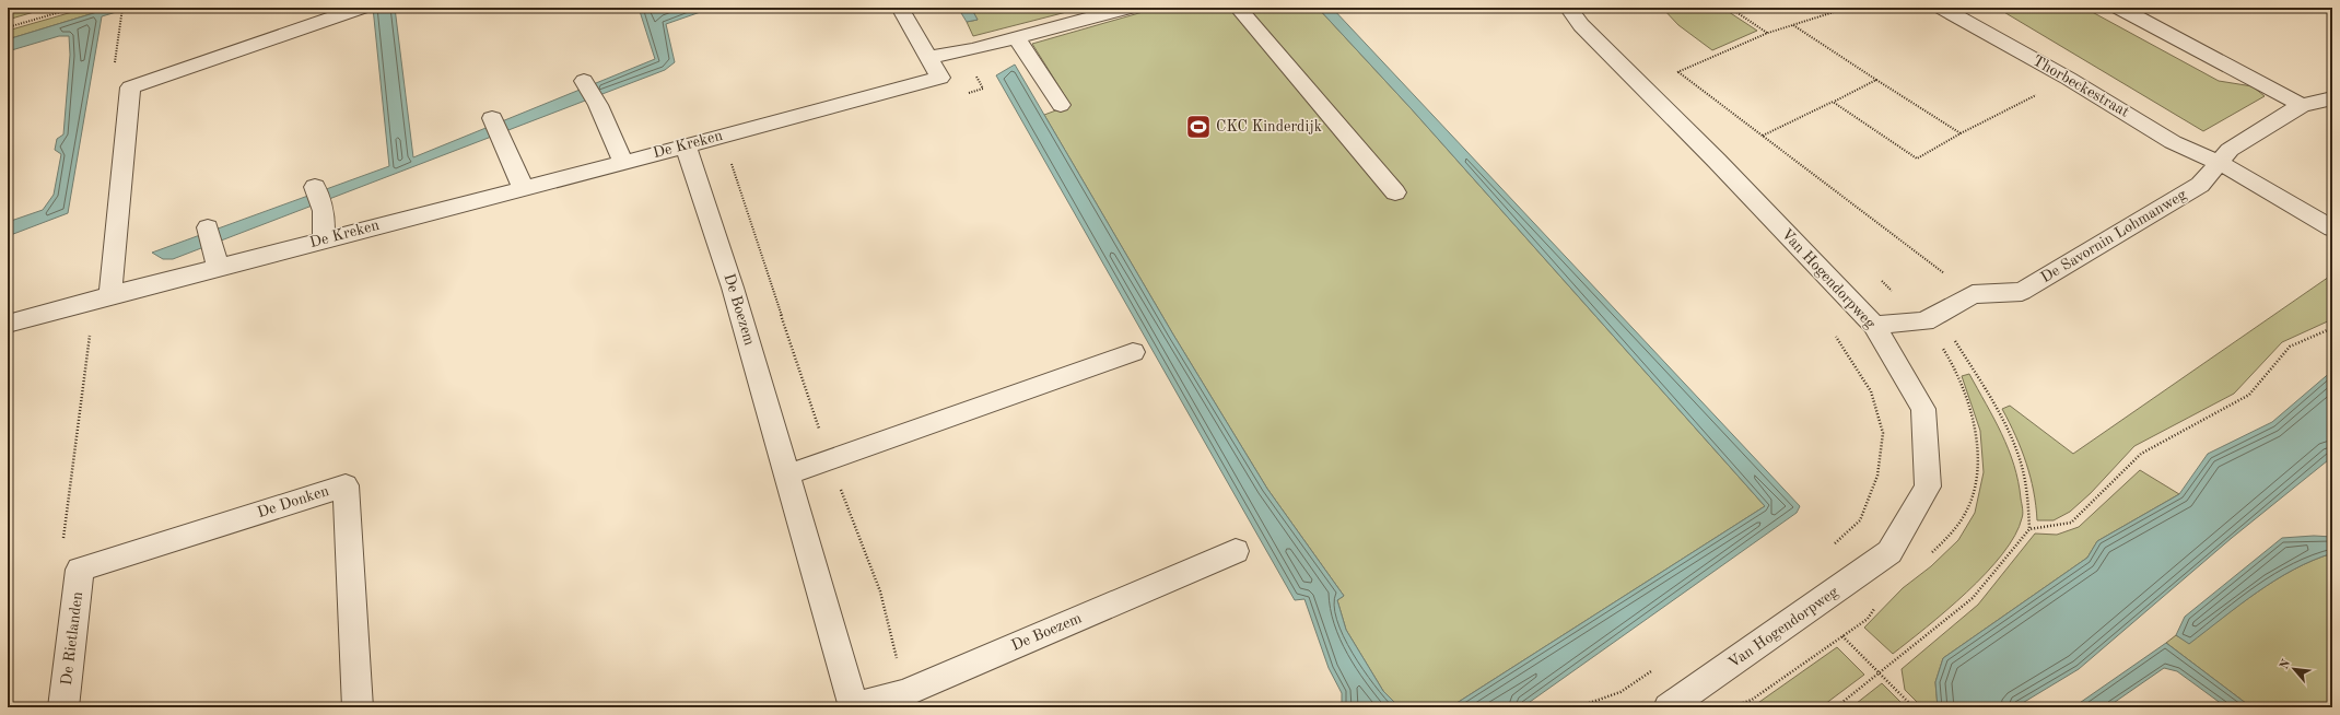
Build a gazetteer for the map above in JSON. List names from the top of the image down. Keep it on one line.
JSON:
{"streets":{"street":["Thorbeckestraat","De Kreken","De Savornin Lohmanweg","Van Hogendorpweg","De Boezem","De Donken","De Rietlanden"]},"crossings":[["Thorbeckestraat","De Savornin Lohmanweg"],["De Kreken","De Boezem"],["De Savornin Lohmanweg","Van Hogendorpweg"],["De Donken","De Rietlanden"]],"places":{"sports":["CKC Kinderdijk"]},"north":"top left"}
